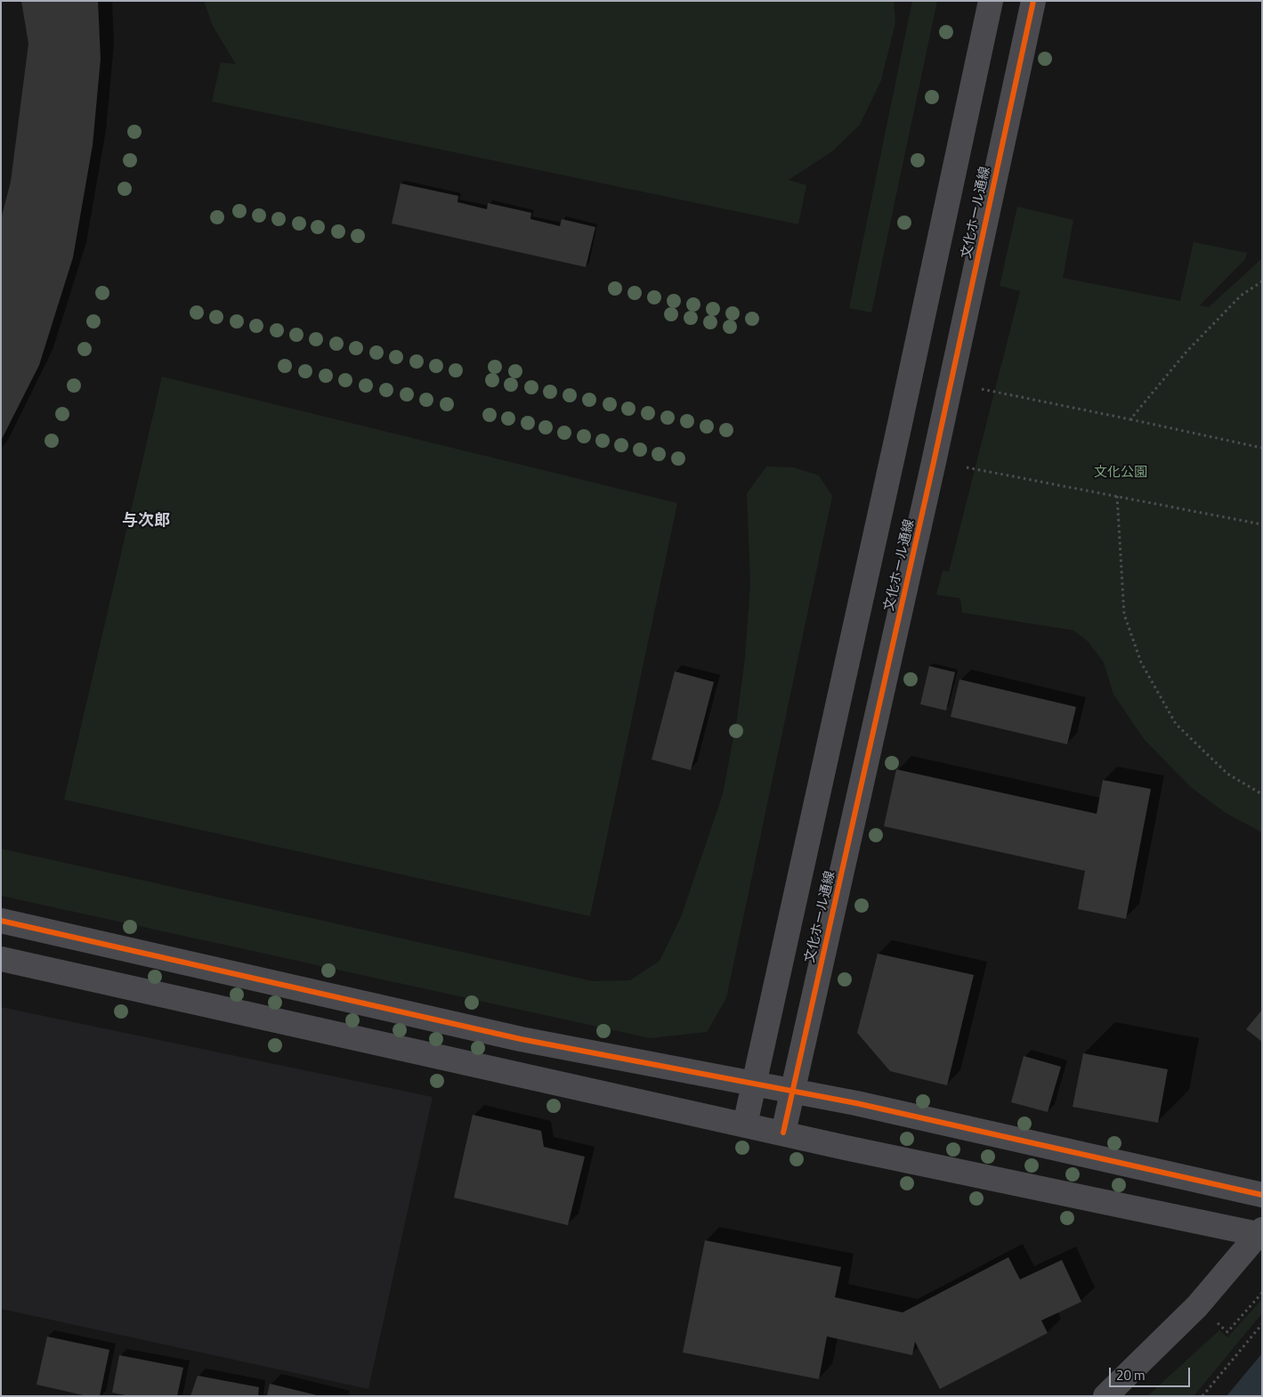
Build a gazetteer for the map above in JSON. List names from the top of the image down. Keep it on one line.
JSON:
{"streets":{"street":["文化ホール通線"]},"districts":["与次郎"],"parks":["文化公園"],"scale_bar":"20 m"}
